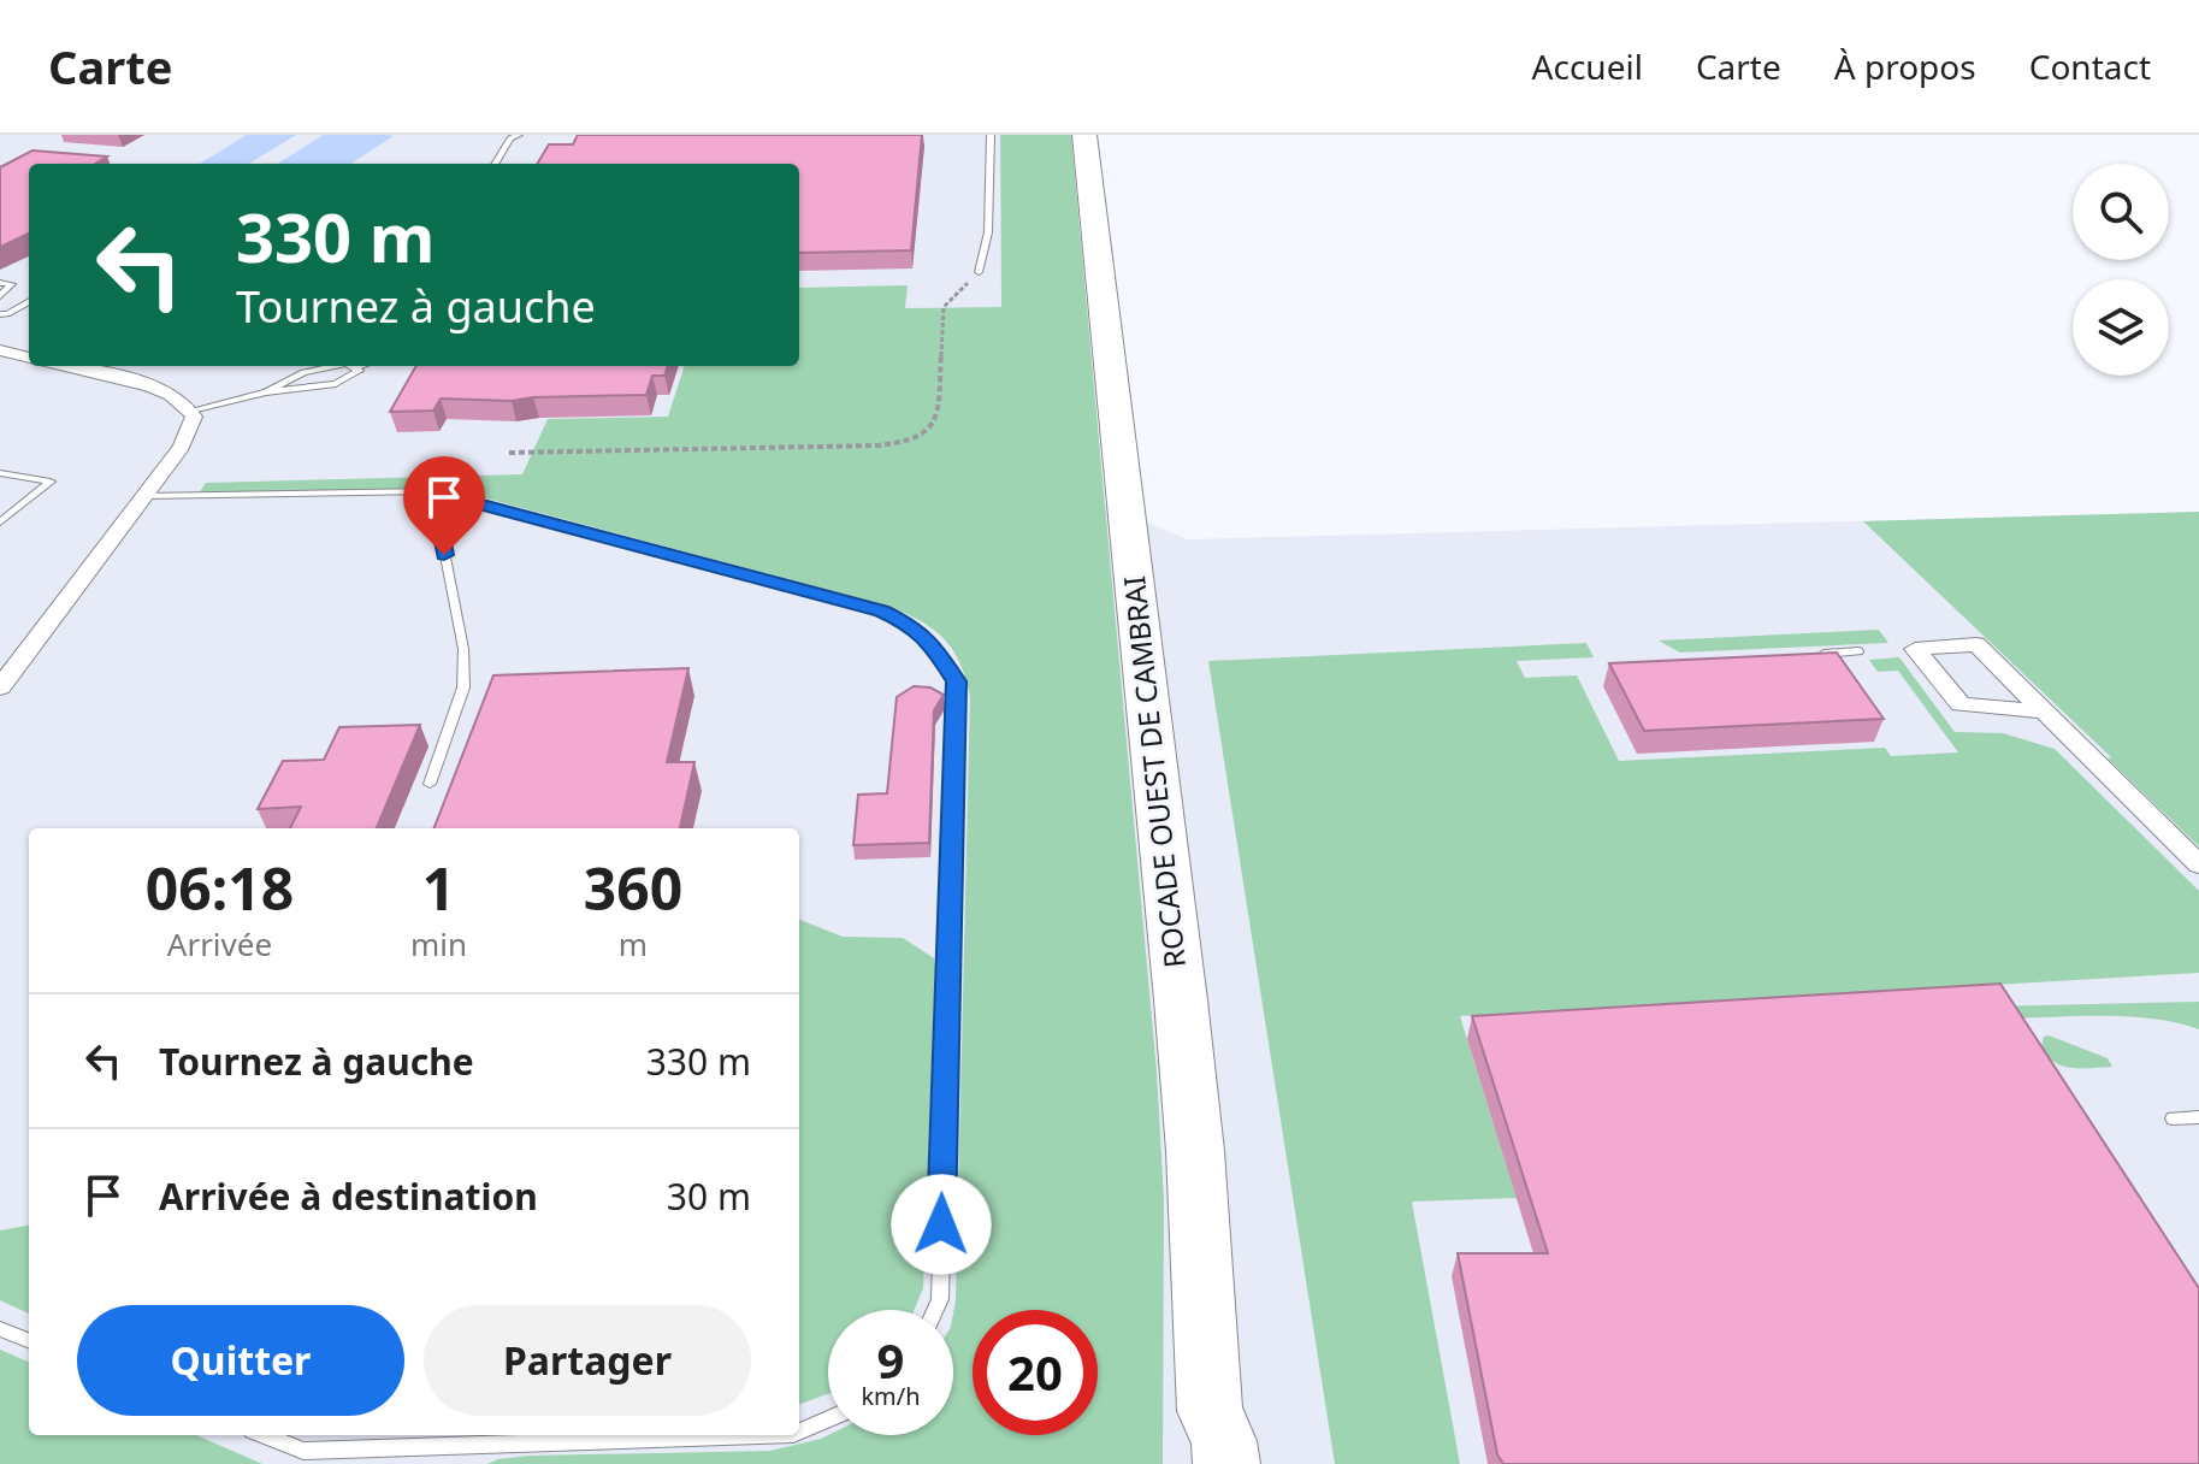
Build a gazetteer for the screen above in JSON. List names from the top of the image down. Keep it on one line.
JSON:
{"streets":{"highway":["ROCADE OUEST DE CAMBRAI"]},"page":{"header":"Carte","nav":["Accueil","Carte","À propos","Contact"],"turn":["330 m","Tournez à gauche"],"eta":["06:18","Arrivée","1","min","360","m"],"list":[{"name":"Tournez à gauche","value":"330 m"},{"name":"Arrivée à destination","value":"30 m"}],"buttons":["Quitter","Partager"],"speed":"9 km/h","limit":"20"}}
